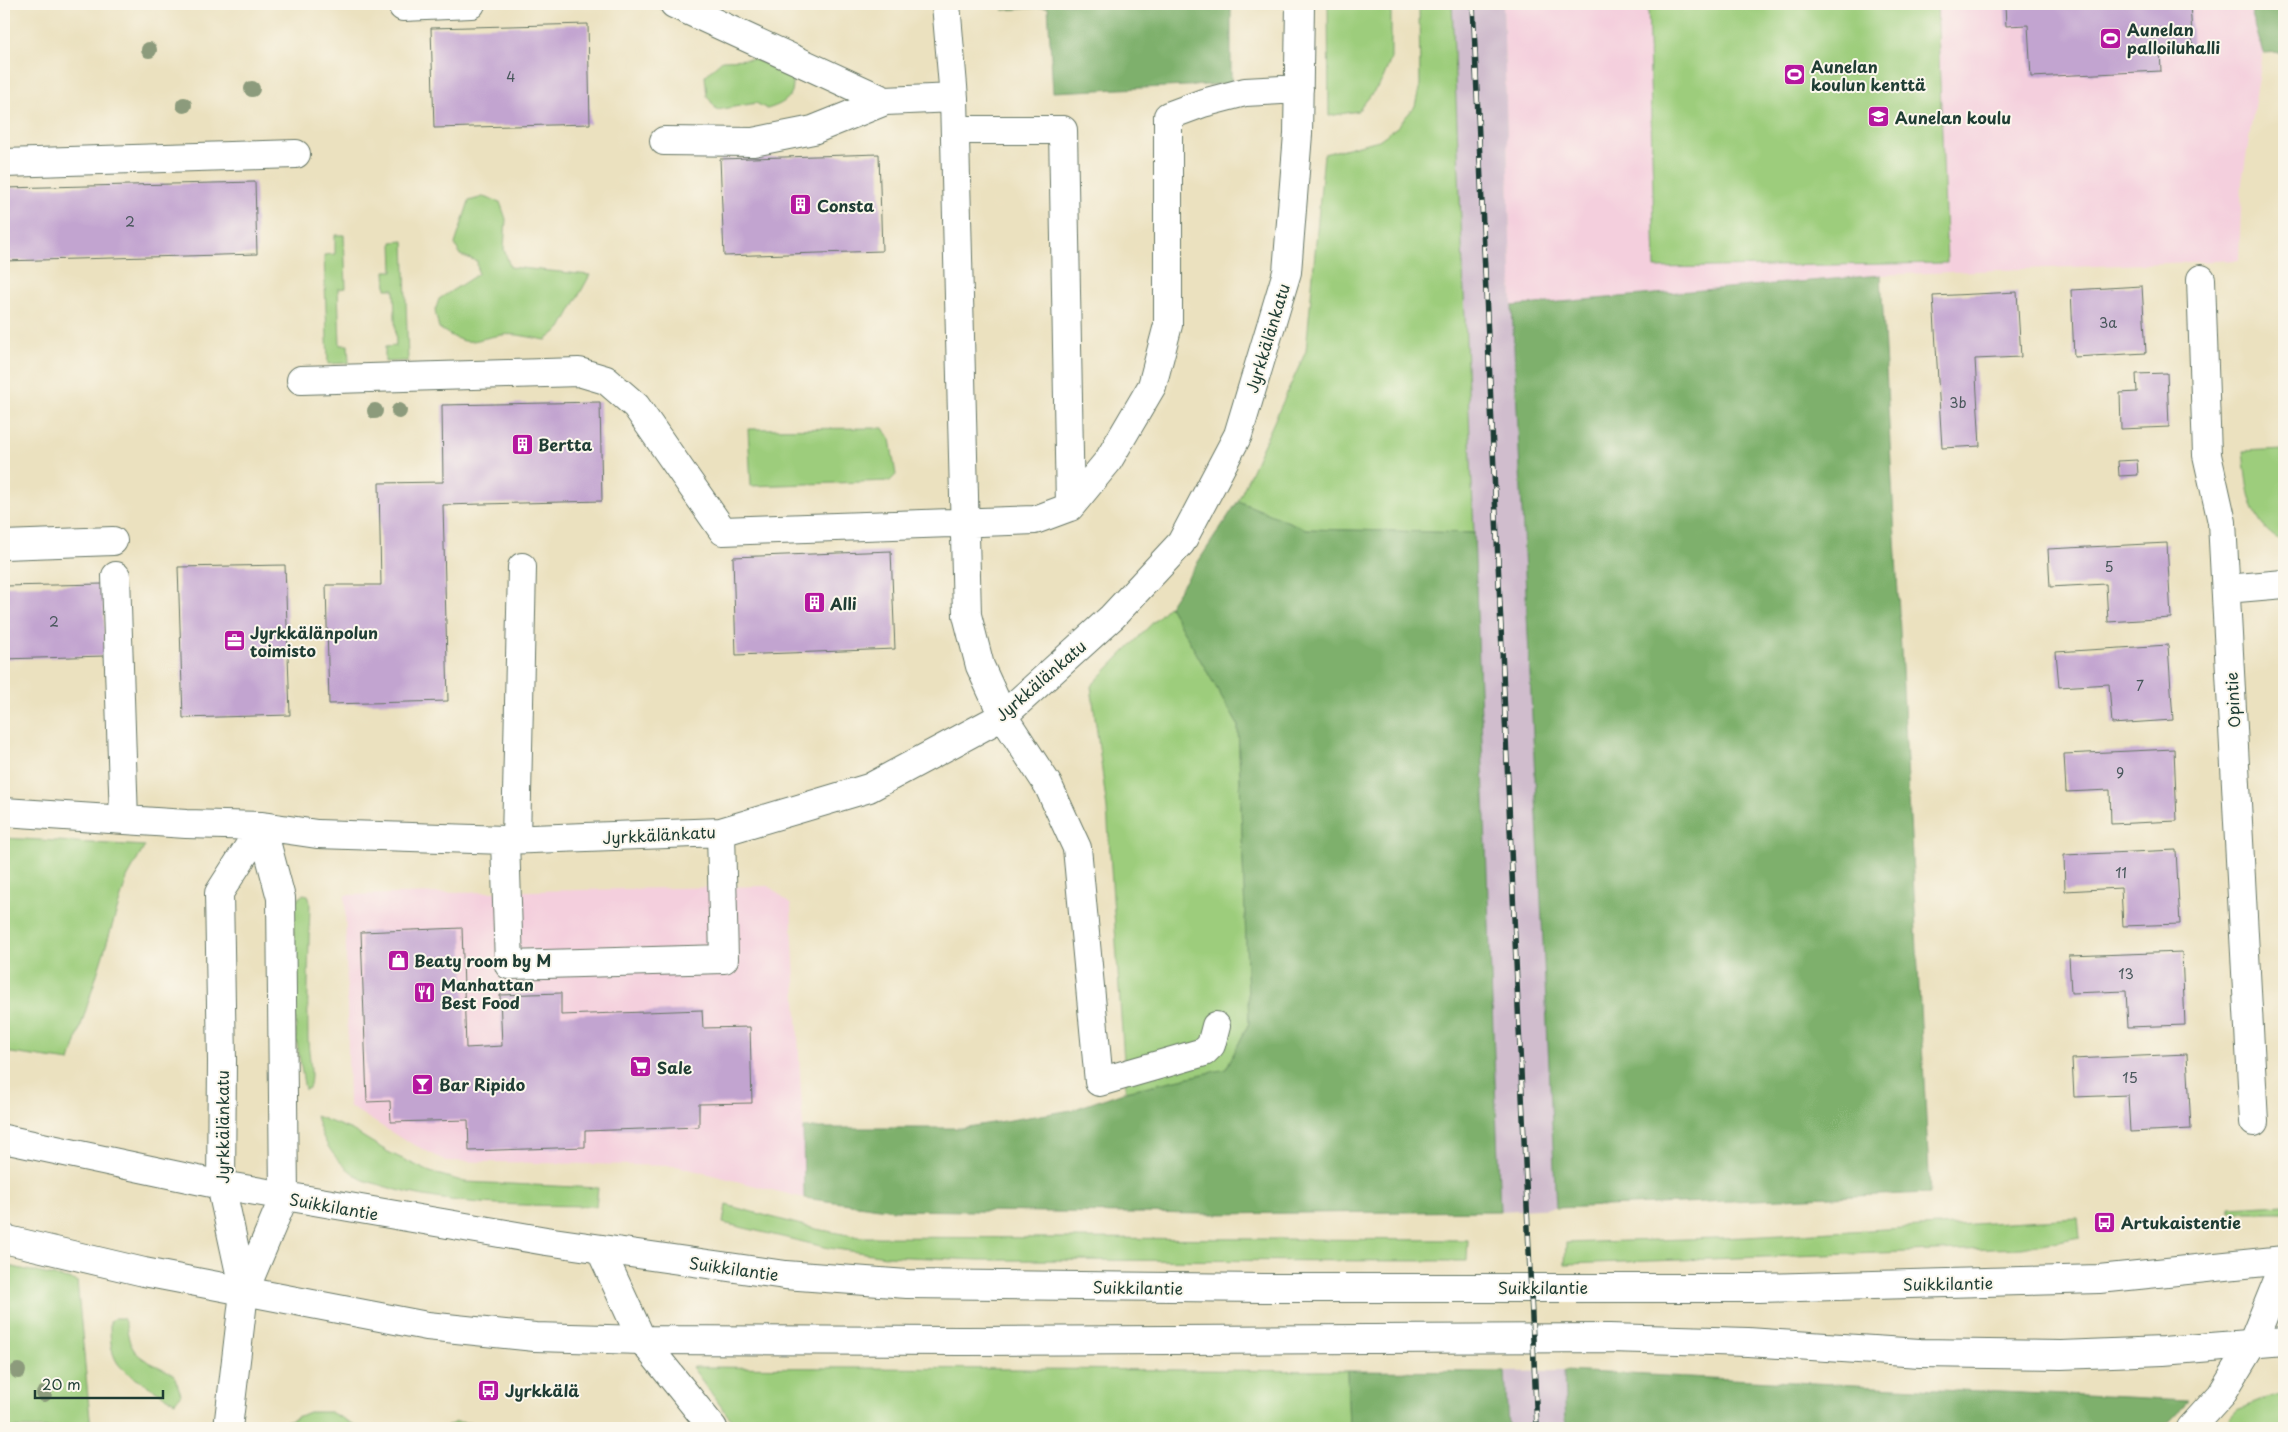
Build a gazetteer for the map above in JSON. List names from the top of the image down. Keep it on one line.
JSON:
{"streets":{"main road":["Jyrkkälänkatu","Opintie","Suikkilantie"]},"crossings":[["Jyrkkälänkatu","Suikkilantie"]],"places":{"sports":["Aunelan palloiluhalli","Aunelan koulun kenttä"],"school or university":["Aunelan koulu"],"building":["Consta","Bertta","Alli"],"office":["Jyrkkälänpolun toimisto"],"shop":["Beaty room by M"],"restaurant":["Manhattan Best Food"],"supermarket":["Sale"],"bar":["Bar Ripido"],"bus stop":["Artukaistentie","Jyrkkälä"]},"house_numbers":["4","2","3a","3b","5","2","7","9","11","13","15"],"scale_bar":"20 m"}
